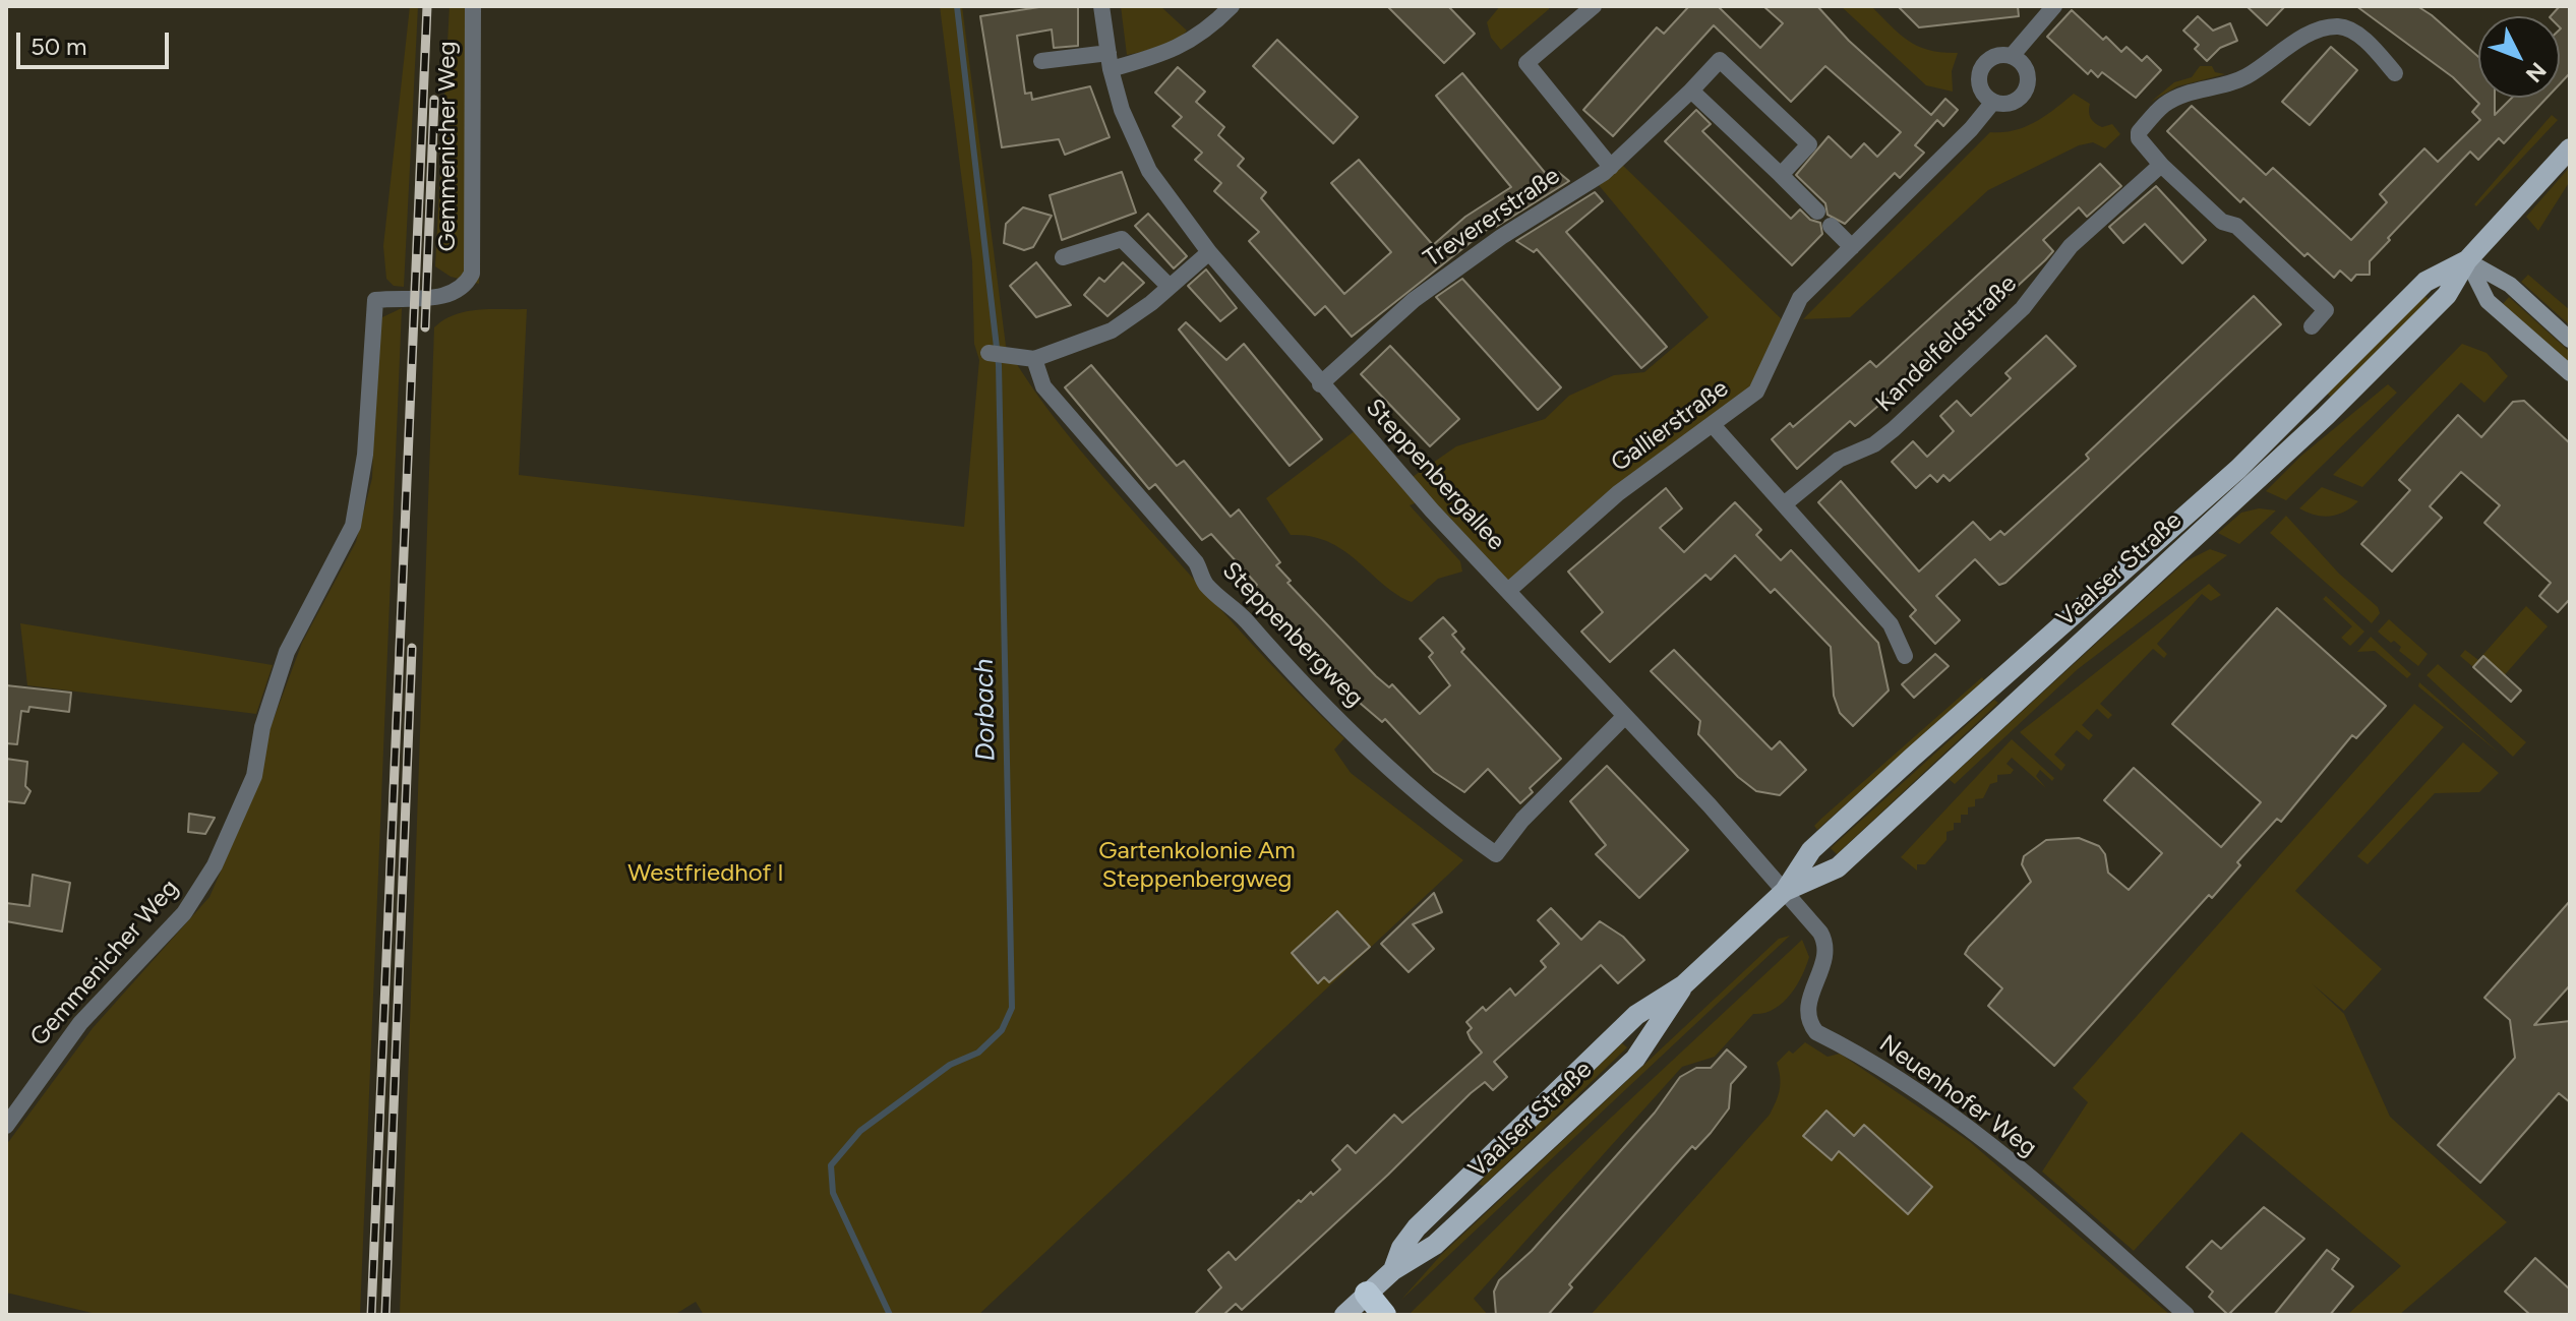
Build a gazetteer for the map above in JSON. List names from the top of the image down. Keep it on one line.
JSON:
{"streets":{"main road":["Vaalser Straße"],"street":["Gemmenicher Weg","Trevererstraße","Kandelfeldstraße","Gallierstraße","Steppenbergallee","Steppenbergweg","Neuenhofer Weg"]},"crossings":[["Trevererstraße","Steppenbergallee"],["Gallierstraße","Steppenbergallee"],["Steppenbergallee","Vaalser Straße"],["Steppenbergallee","Steppenbergweg"],["Steppenbergallee","Neuenhofer Weg"],["Vaalser Straße","Neuenhofer Weg"]],"water":["Dorbach"],"parks":["Gartenkolonie Am Steppenbergweg","Westfriedhof I"],"scale_bar":"50 m","north":"bottom right"}
